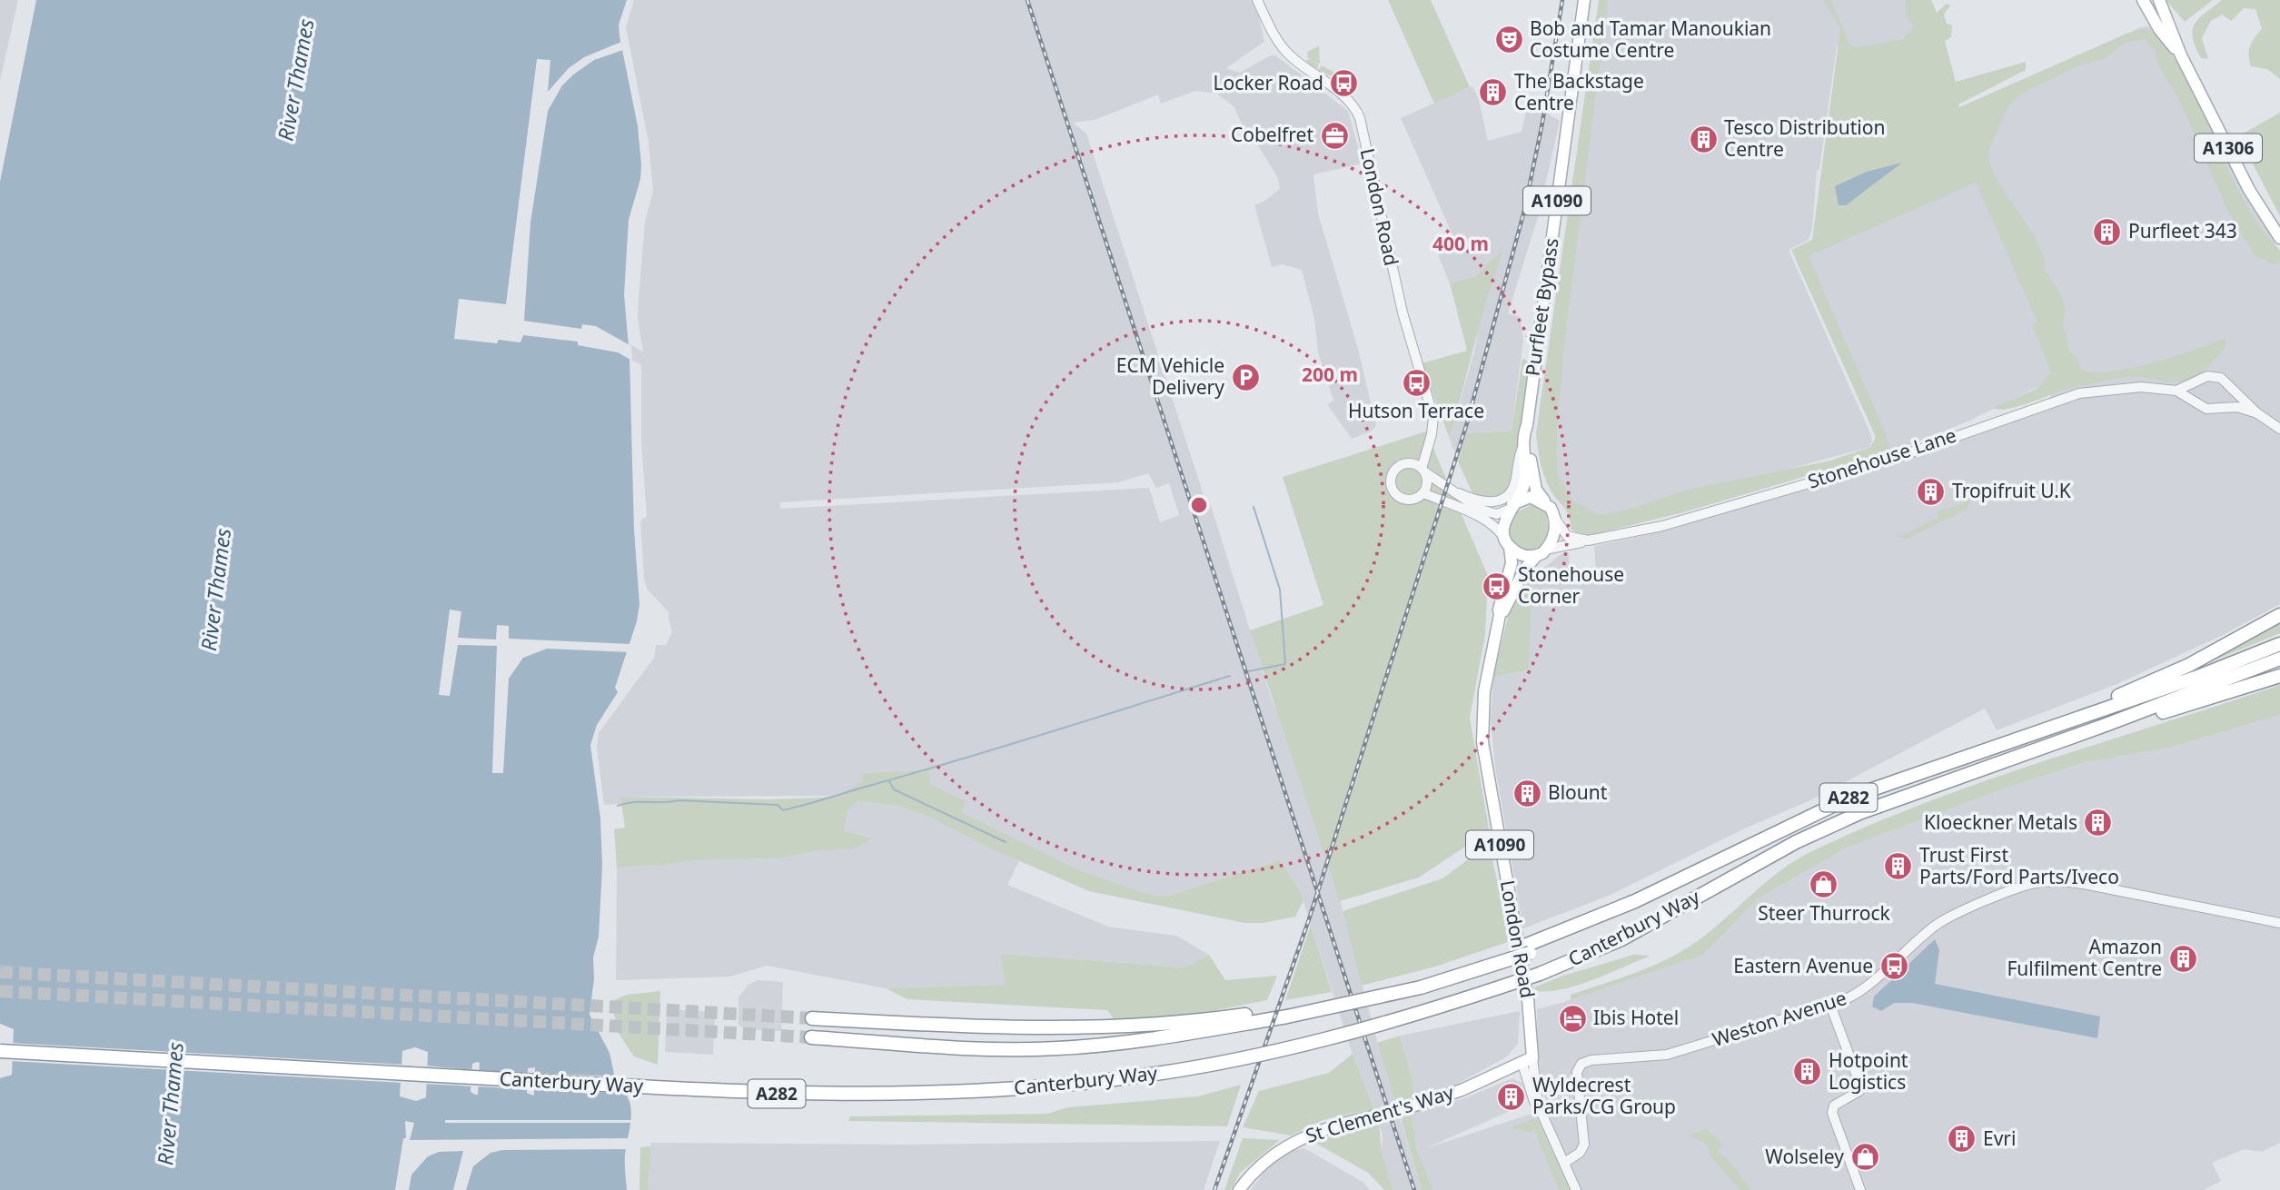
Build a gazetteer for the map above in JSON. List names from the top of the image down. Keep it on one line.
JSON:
{"streets":{"highway":["A282","Canterbury Way"],"main road":["A1306","A1090","London Road","Purfleet Bypass","St Clement's Way"],"street":["Stonehouse Lane","Weston Avenue"]},"crossings":[["A1090","London Road"],["A1090","Purfleet Bypass"],["A1090","Stonehouse Lane"],["London Road","Purfleet Bypass"],["London Road","Stonehouse Lane"],["London Road","Weston Avenue"],["London Road","St Clement's Way"],["Purfleet Bypass","Stonehouse Lane"],["A282","Canterbury Way"]],"water":["River Thames"],"places":{"theatre":["Bob and Tamar Manoukian Costume Centre"],"bus stop":["Locker Road","Hutson Terrace","Stonehouse Corner","Eastern Avenue"],"building":["The Backstage Centre","Tesco Distribution Centre","Purfleet 343","Tropifruit U.K","Blount","Kloeckner Metals","Trust First Parts/Ford Parts/Iveco","Amazon Fulfilment Centre","Hotpoint Logistics","Wyldecrest Parks/CG Group","Evri"],"office":["Cobelfret"],"parking":["ECM Vehicle Delivery"],"shop":["Steer Thurrock","Wolseley"],"hotel":["Ibis Hotel"]},"rings":["400 m","200 m"]}
